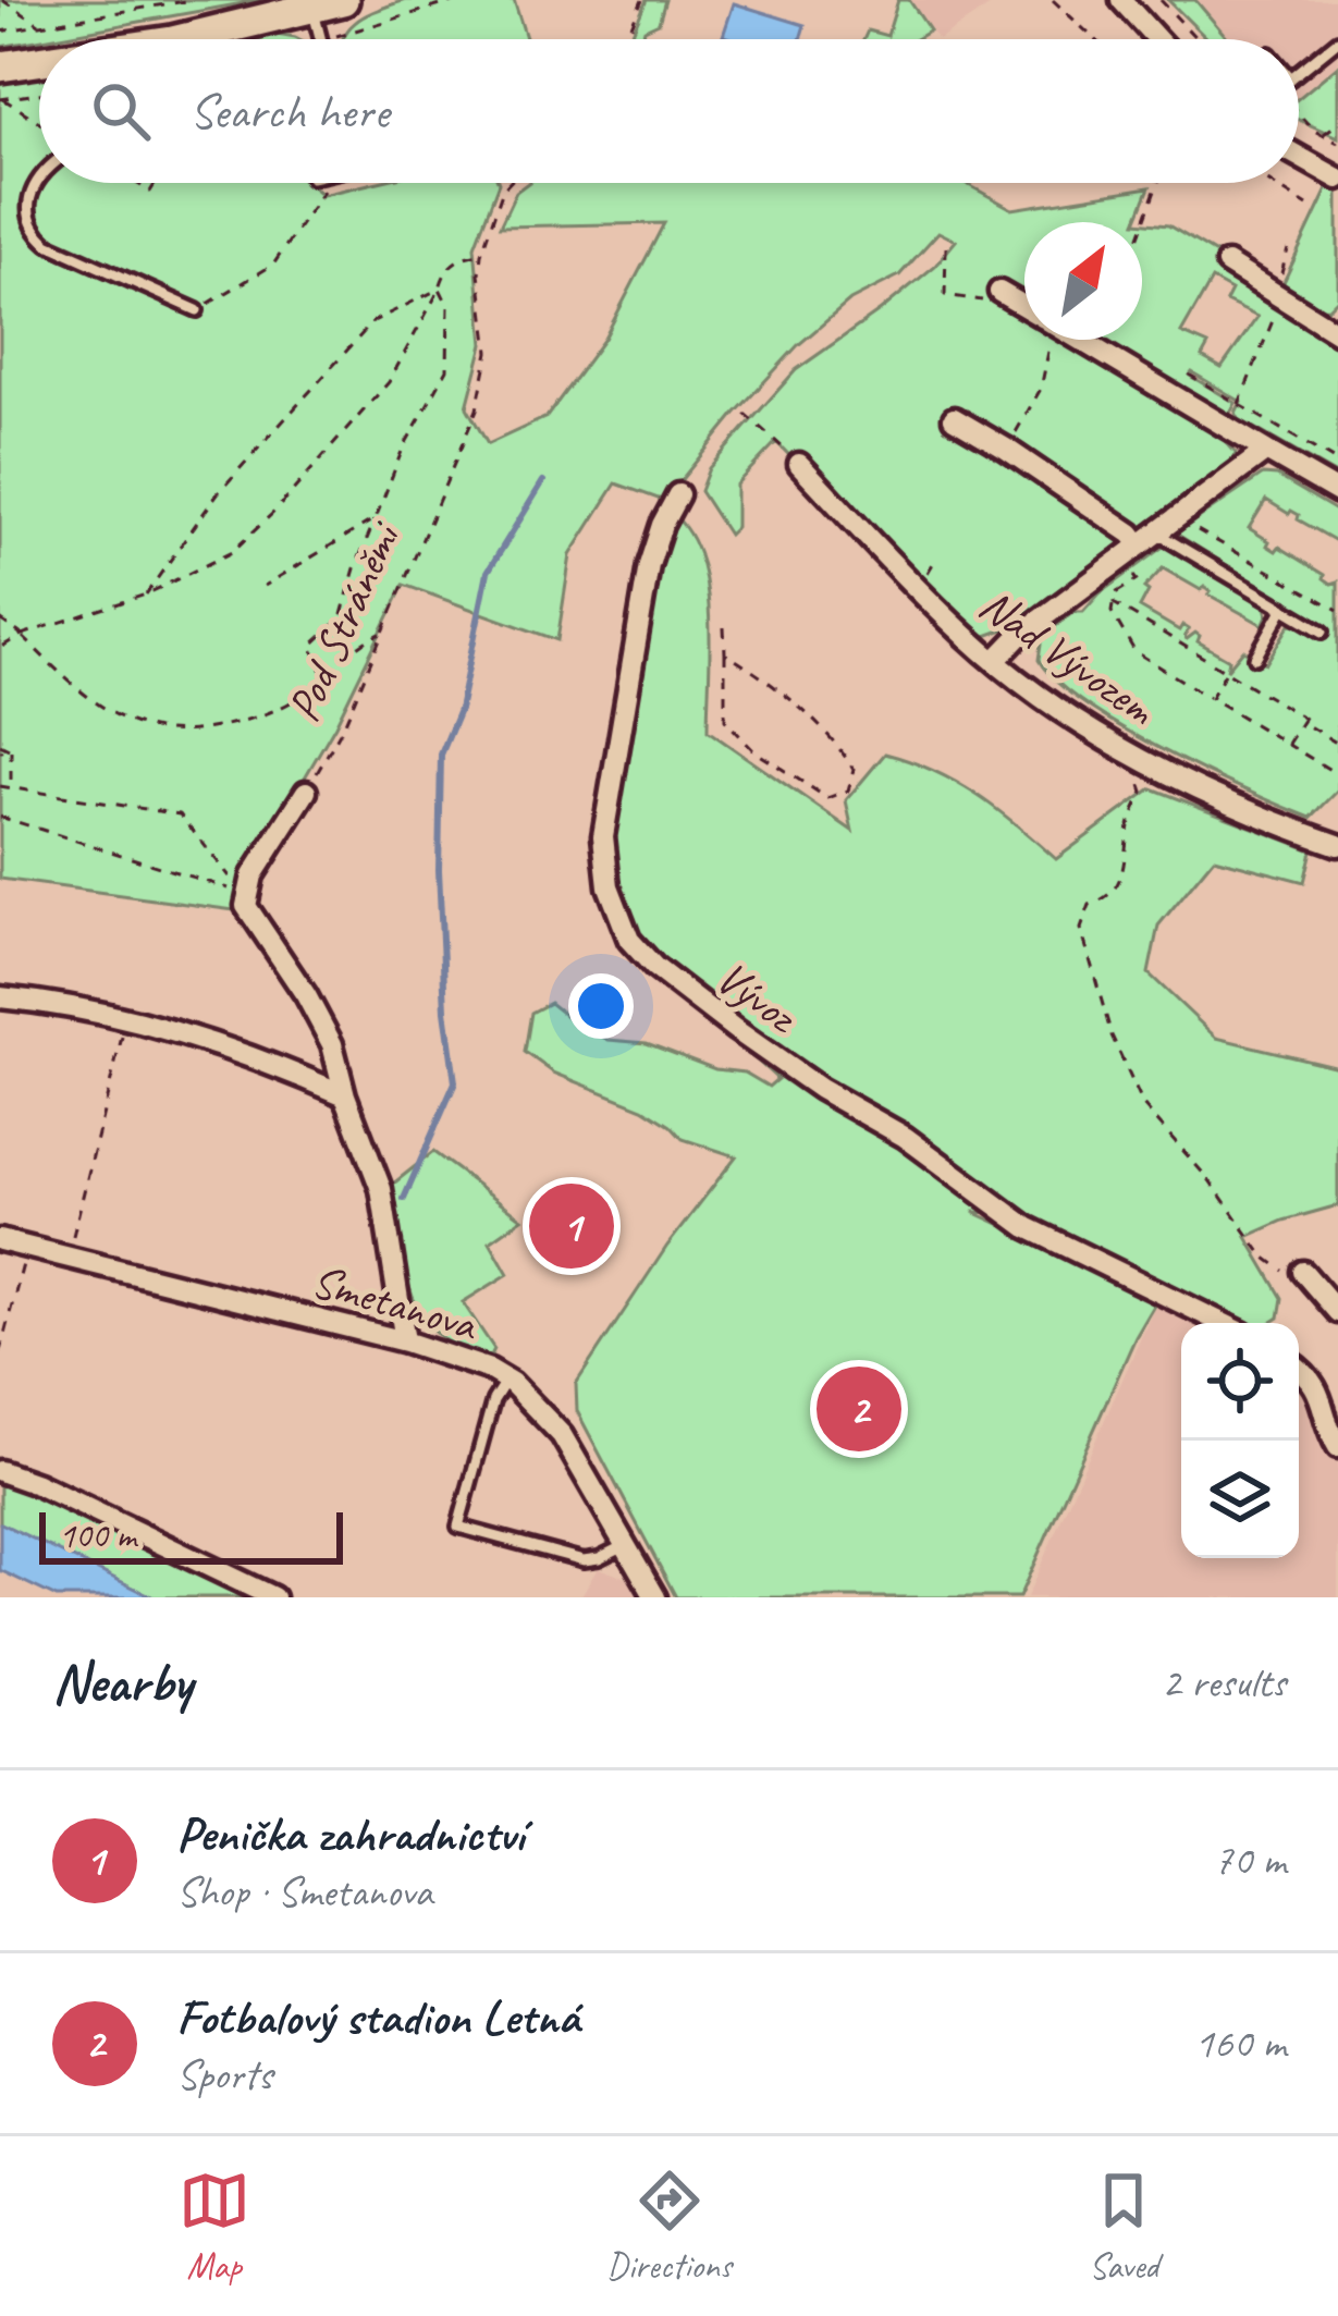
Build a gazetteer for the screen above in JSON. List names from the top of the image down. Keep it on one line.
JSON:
{"streets":{"street":["Pod Stráněmi","Nad Vývozem","Vývoz","Smetanova"]},"scale_bar":"100 m","north":"top right","page":{"search":"Search here","pins":["1","2"],"scale":"100 m","heading":["Nearby","2 results"],"list":[{"mark":"1","name":"Penička zahradnictví","note":"Shop · Smetanova","value":"70 m"},{"mark":"2","name":"Fotbalový stadion Letná","note":"Sports","value":"160 m"}],"nav":["Map","Directions","Saved"]}}
